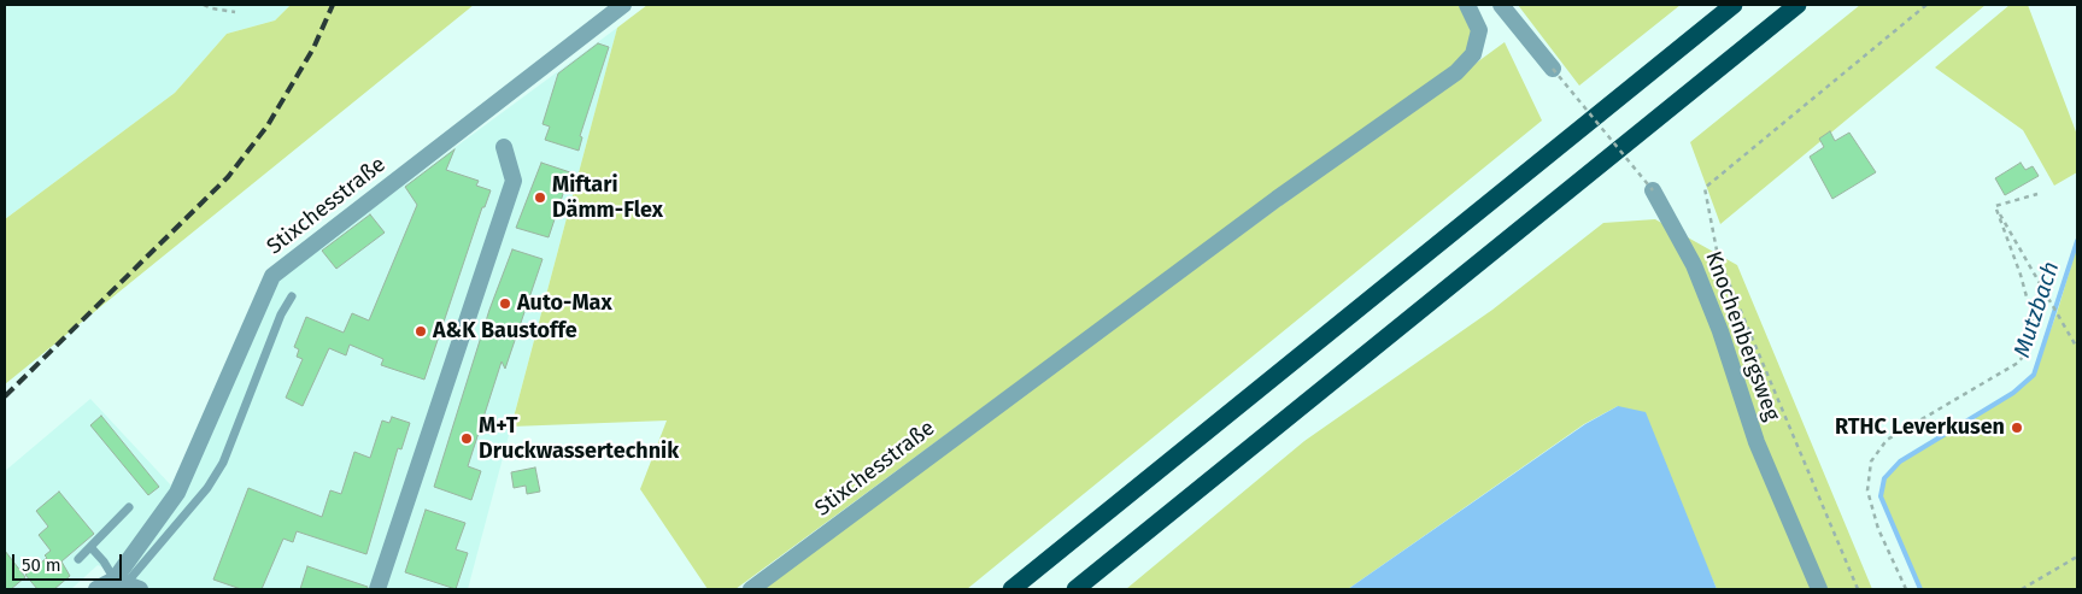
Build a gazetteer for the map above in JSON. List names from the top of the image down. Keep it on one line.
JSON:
{"streets":{"street":["Stixchesstraße","Knochenbergsweg"]},"water":["Mutzbach"],"places":["Miftari Dämm-Flex","Auto-Max","A&K Baustoffe","RTHC Leverkusen","M+T Druckwassertechnik"],"scale_bar":"50 m"}
